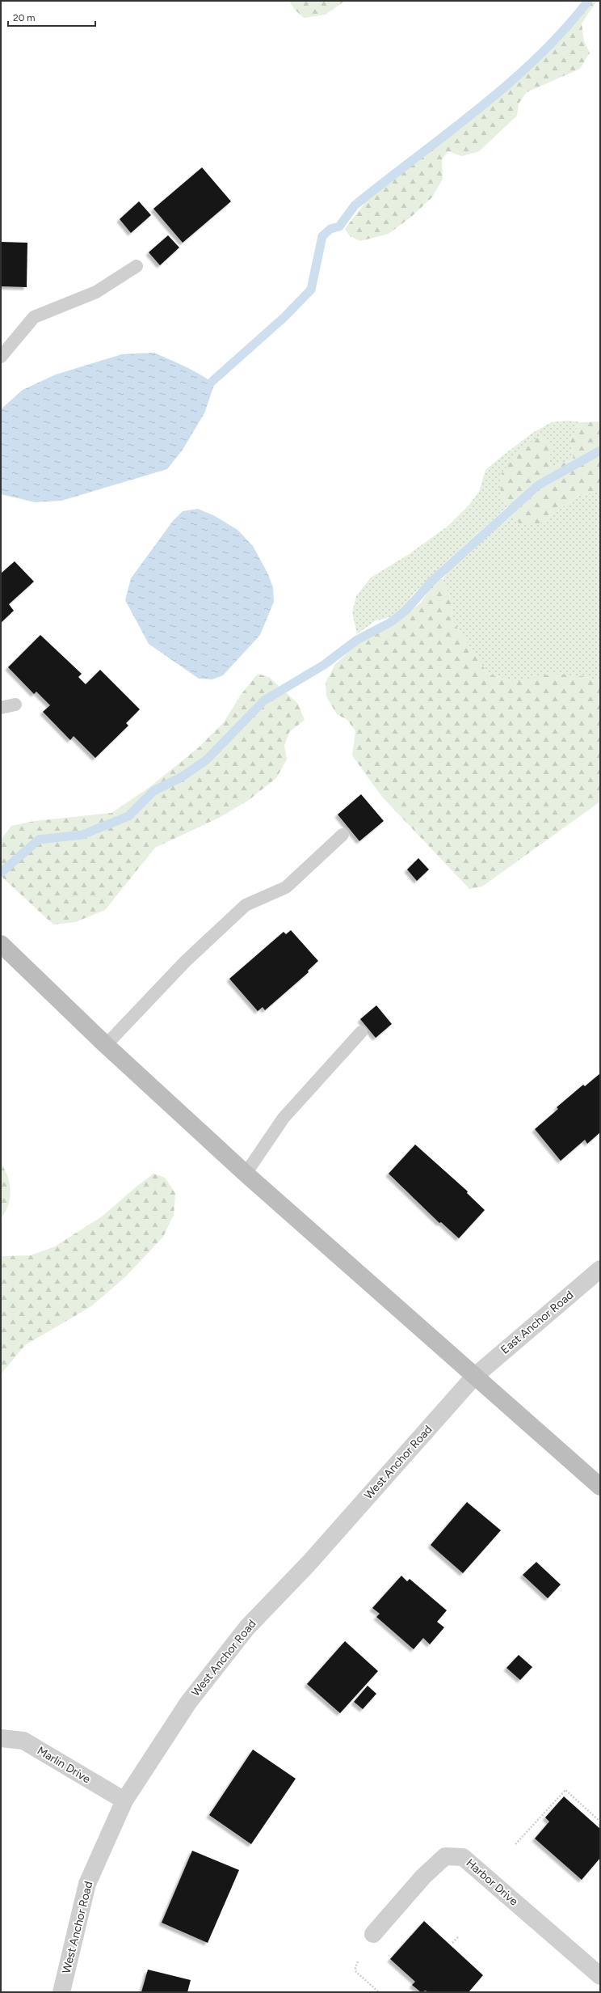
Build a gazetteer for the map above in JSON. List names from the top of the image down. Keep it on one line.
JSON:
{"streets":{"street":["East Anchor Road","West Anchor Road","Marlin Drive","Harbor Drive"]},"crossings":[["East Anchor Road","West Anchor Road"],["West Anchor Road","Marlin Drive"]],"scale_bar":"20 m"}
